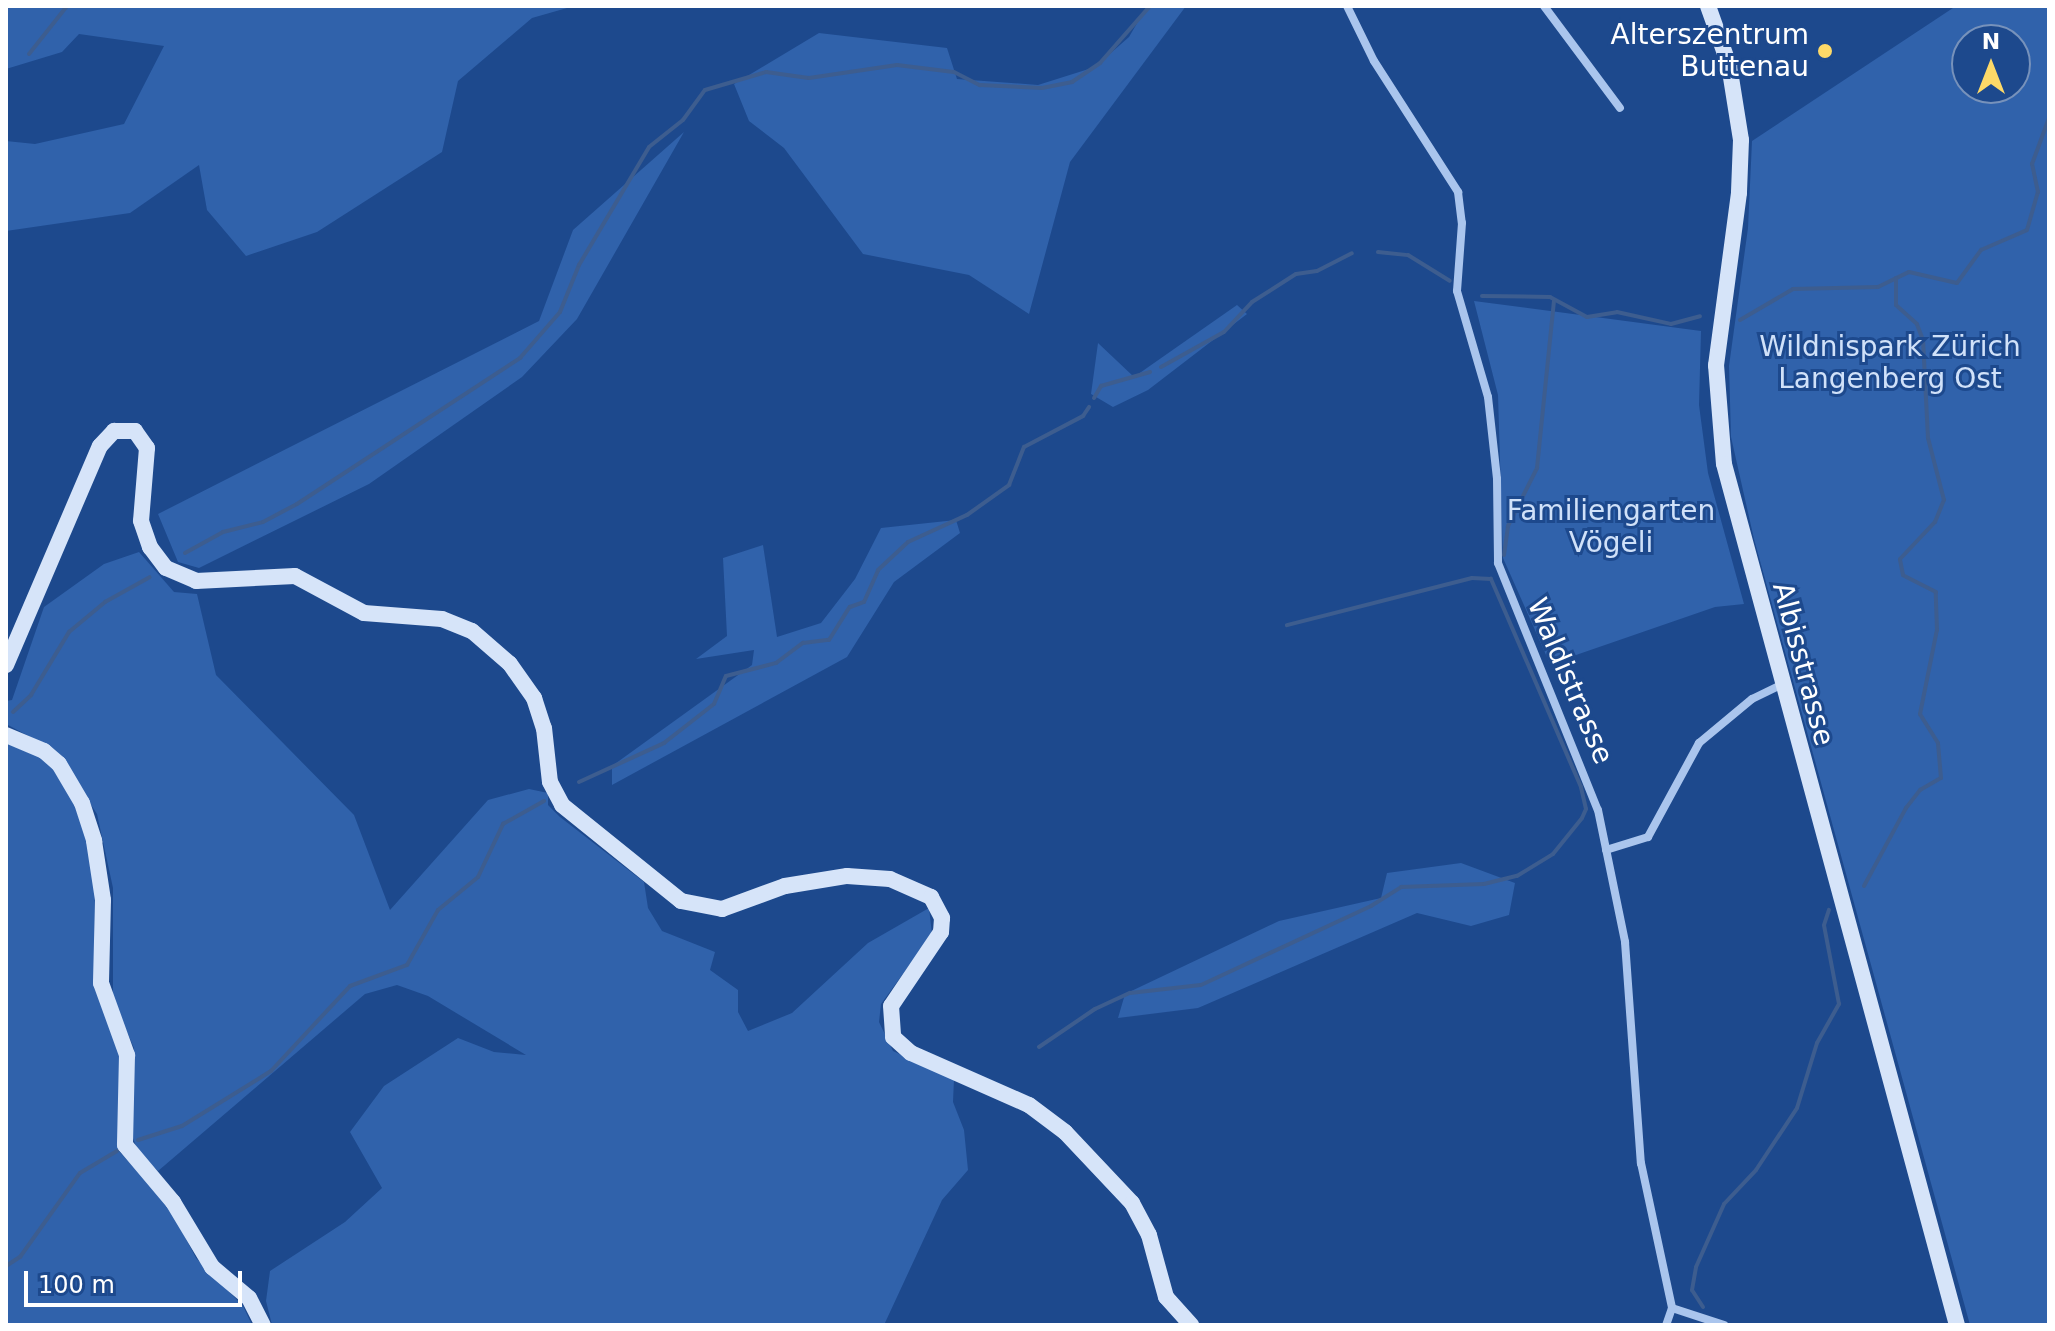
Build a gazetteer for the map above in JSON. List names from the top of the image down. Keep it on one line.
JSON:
{"streets":{"street":["Albisstrasse","Waldistrasse"]},"parks":["Wildnispark Zürich Langenberg Ost","Familiengarten Vögeli"],"places":["Alterszentrum Buttenau"],"scale_bar":"100 m","north":"top"}
